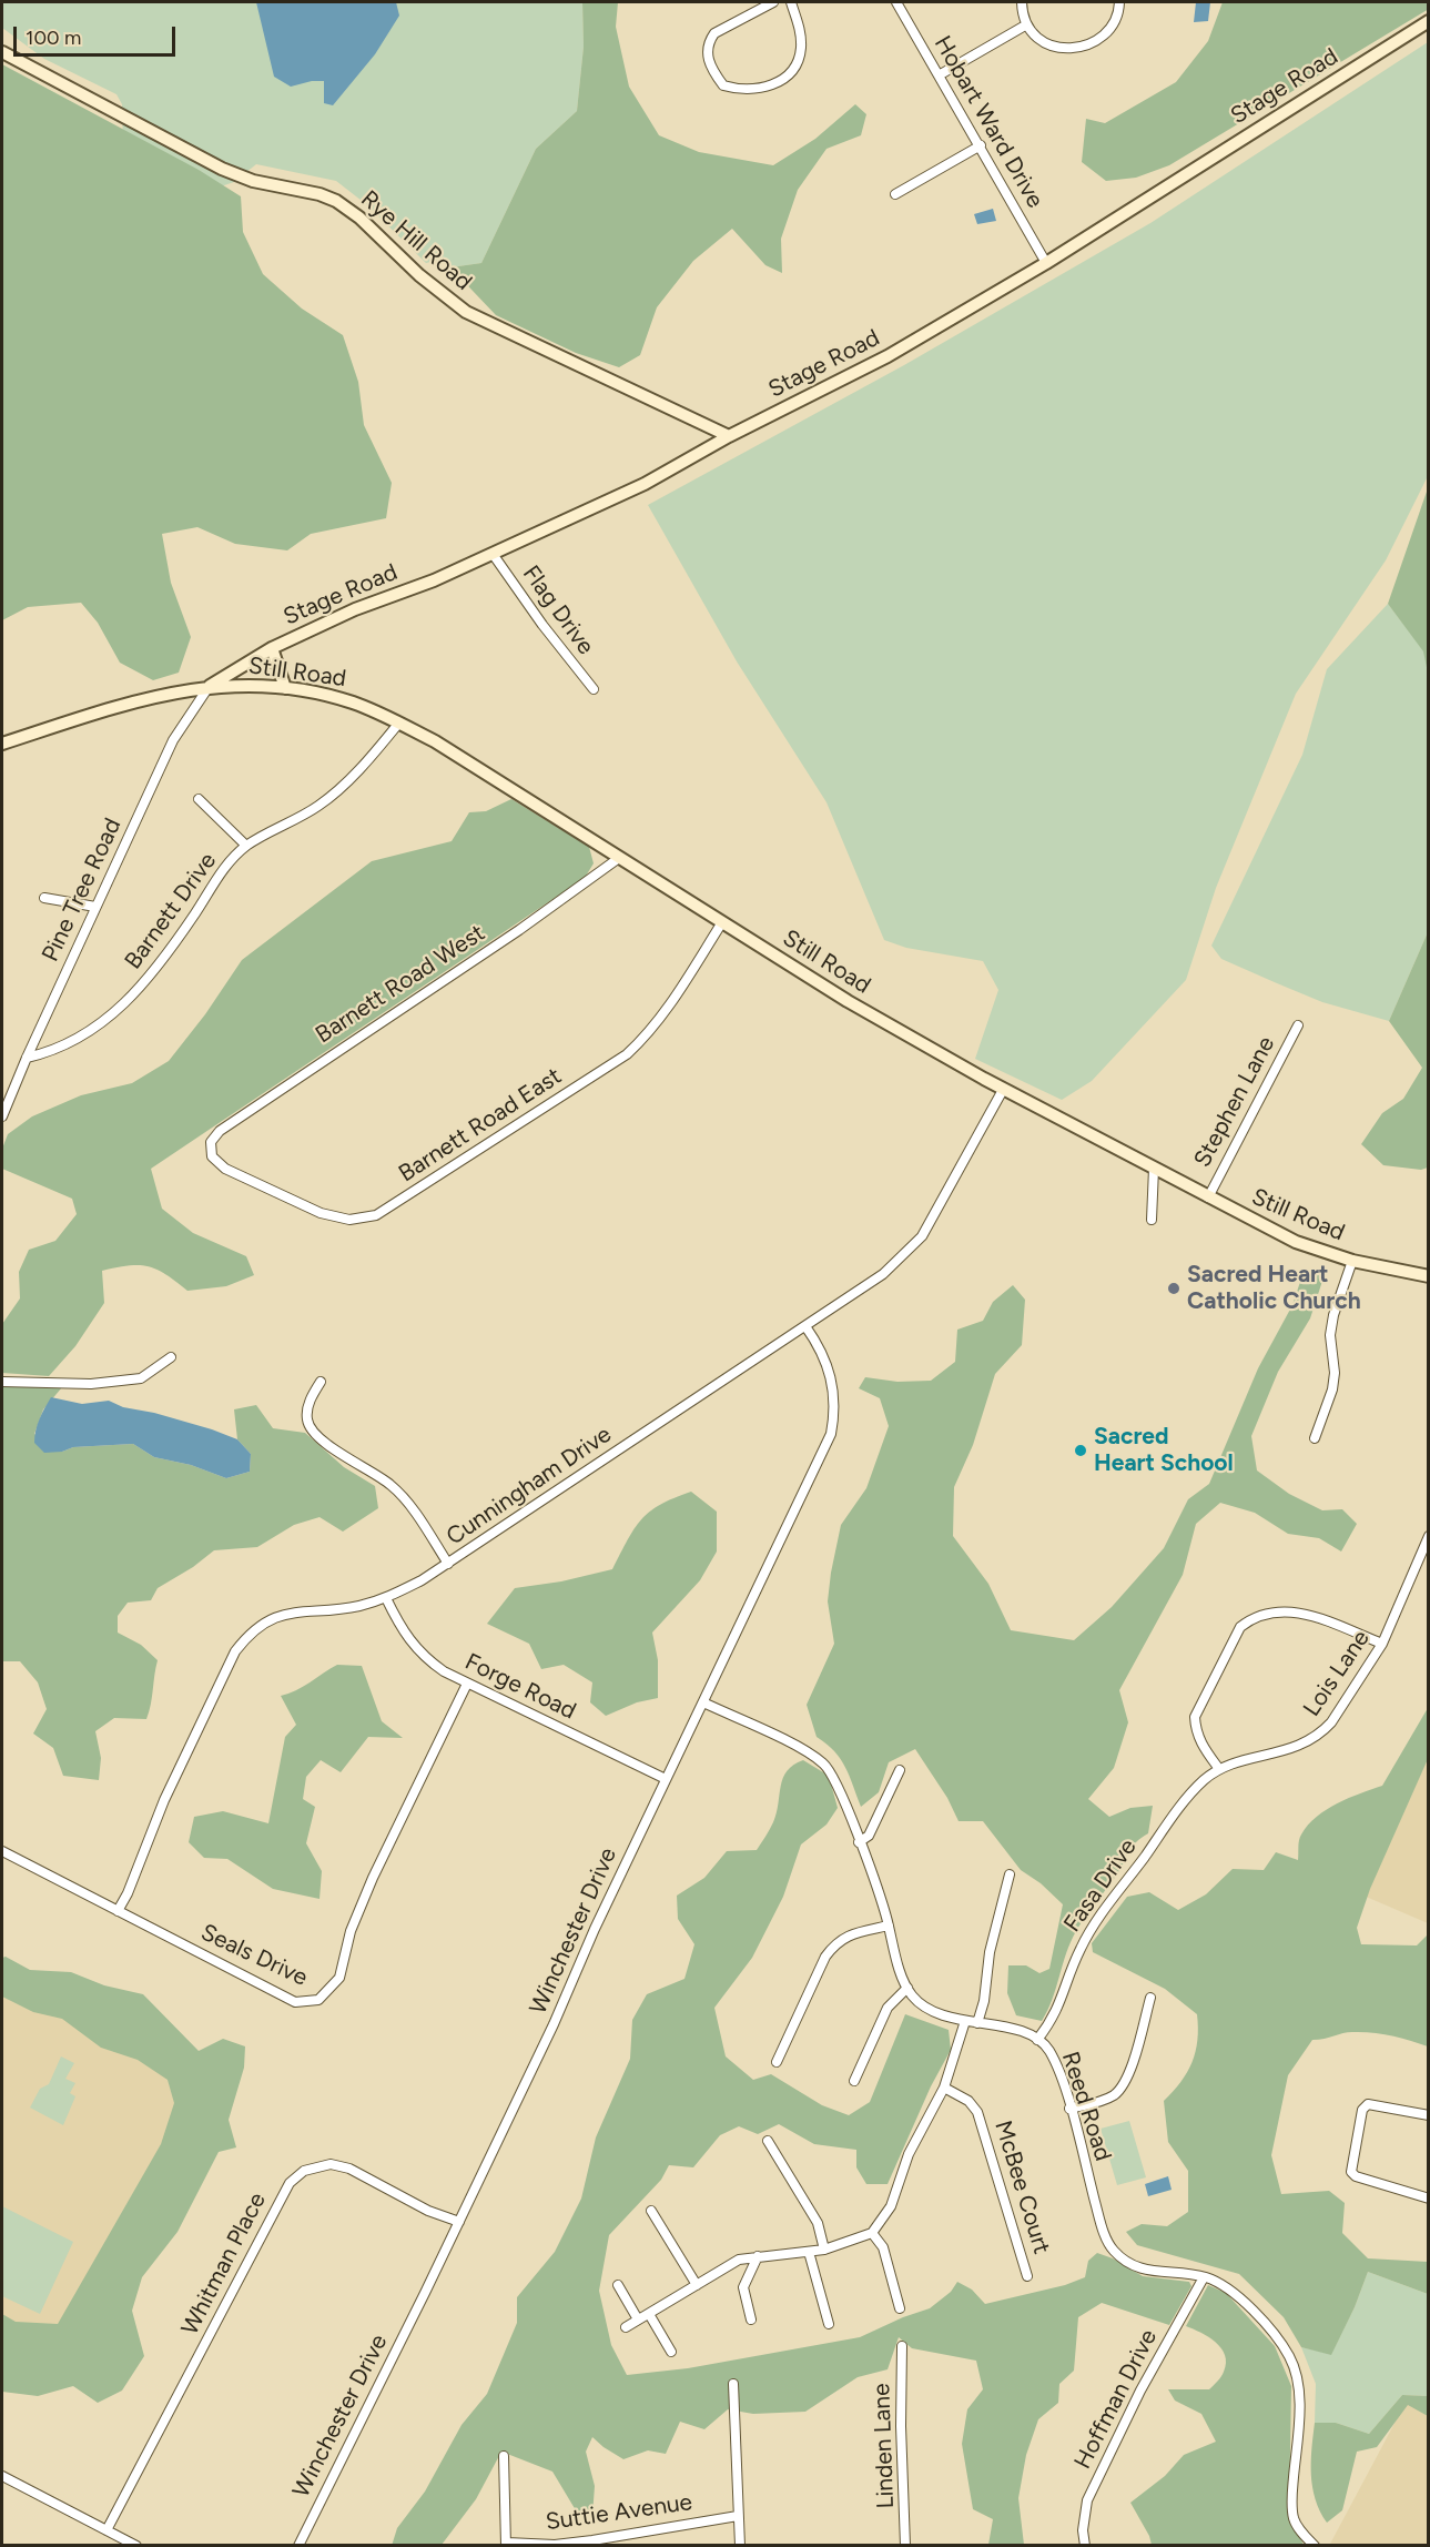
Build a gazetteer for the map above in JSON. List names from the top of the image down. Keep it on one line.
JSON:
{"streets":{"street":["Stage Road","Hobart Ward Drive","Rye Hill Road","Flag Drive","Still Road","Pine Tree Road","Barnett Drive","Barnett Road West","Stephen Lane","Barnett Road East","Cunningham Drive","Lois Lane","Forge Road","Fasa Drive","Winchester Drive","Seals Drive","Reed Road","McBee Court","Whitman Place","Hoffman Drive","Linden Lane","Suttie Avenue"]},"crossings":[["Stage Road","Hobart Ward Drive"],["Stage Road","Rye Hill Road"],["Stage Road","Flag Drive"],["Stage Road","Still Road"],["Stage Road","Pine Tree Road"],["Still Road","Pine Tree Road"],["Still Road","Barnett Drive"],["Still Road","Barnett Road West"],["Still Road","Stephen Lane"],["Still Road","Barnett Road East"],["Still Road","Cunningham Drive"],["Pine Tree Road","Barnett Drive"],["Barnett Road West","Barnett Road East"],["Cunningham Drive","Forge Road"],["Cunningham Drive","Winchester Drive"],["Cunningham Drive","Seals Drive"],["Lois Lane","Fasa Drive"],["Forge Road","Winchester Drive"],["Forge Road","Seals Drive"],["Fasa Drive","Reed Road"],["Winchester Drive","Reed Road"],["Winchester Drive","Whitman Place"],["Reed Road","Hoffman Drive"]],"places":["Sacred Heart Catholic Church","Sacred Heart School"],"scale_bar":"100 m"}
